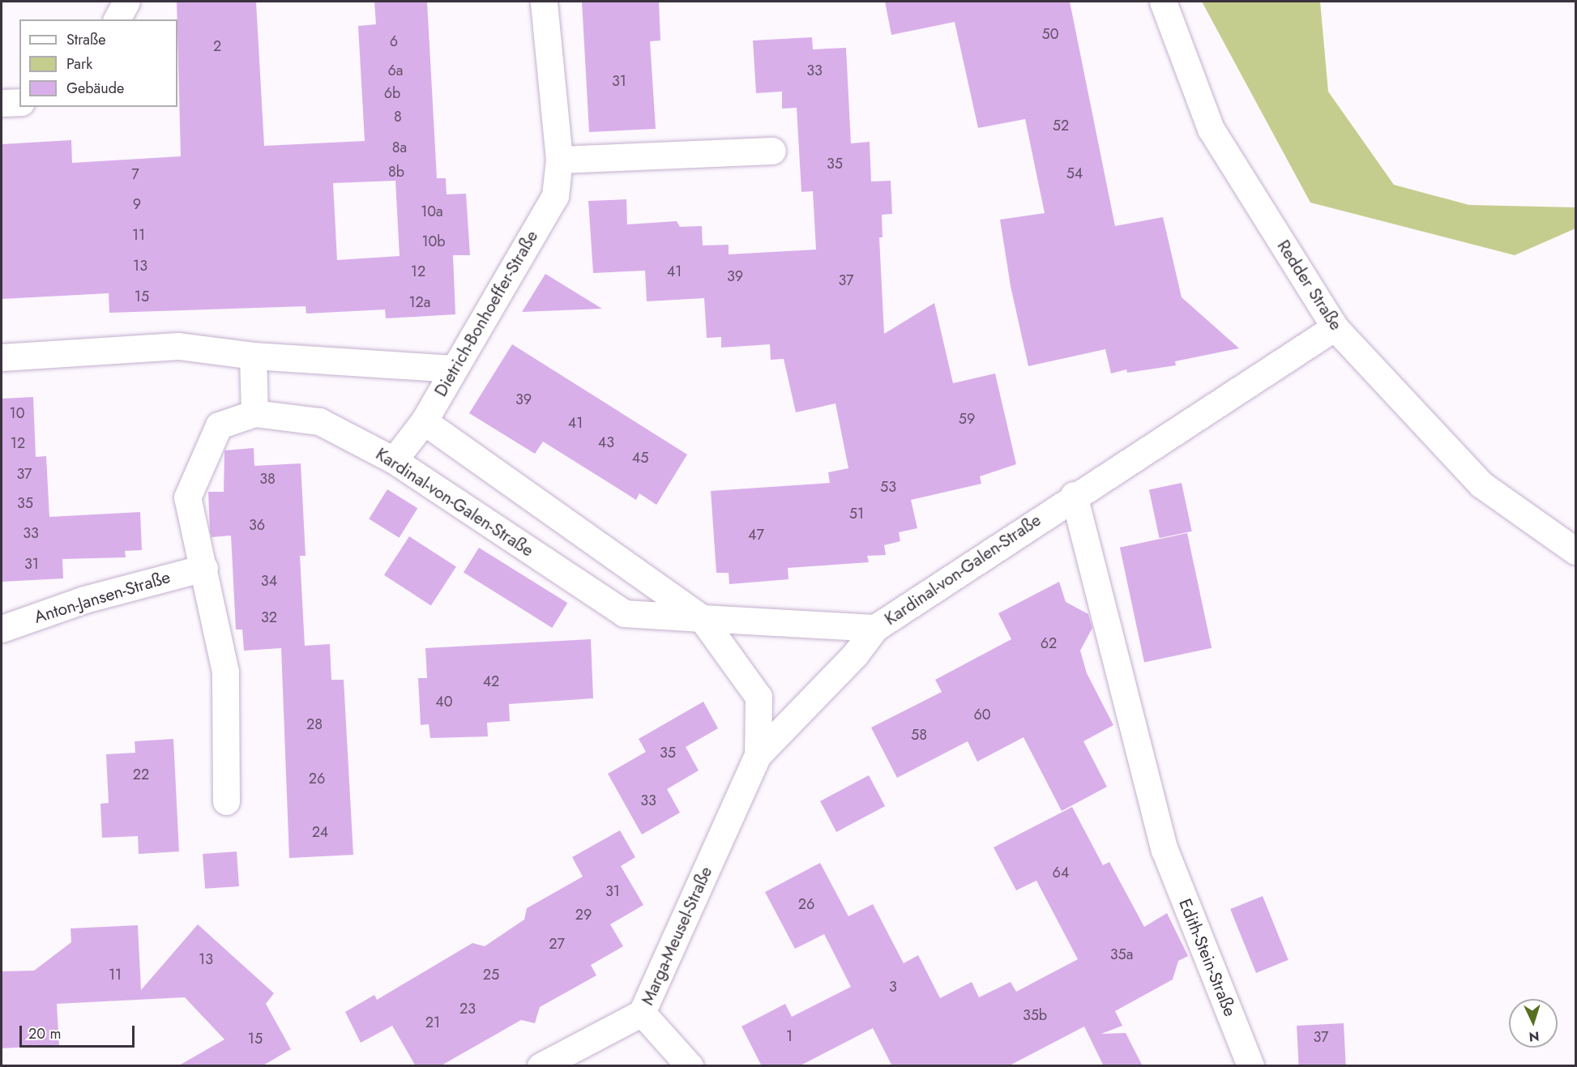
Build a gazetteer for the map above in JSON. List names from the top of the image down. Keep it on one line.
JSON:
{"streets":{"street":["Redder Straße","Dietrich-Bonhoeffer-Straße","Kardinal-von-Galen-Straße","Anton-Jansen-Straße","Marga-Meusel-Straße","Edith-Stein-Straße"]},"crossings":[["Redder Straße","Kardinal-von-Galen-Straße"],["Dietrich-Bonhoeffer-Straße","Kardinal-von-Galen-Straße"],["Kardinal-von-Galen-Straße","Marga-Meusel-Straße"],["Kardinal-von-Galen-Straße","Edith-Stein-Straße"]],"house_numbers":["50","6","2","6a","33","31","6b","8","52","8a","35","8b","54","7","9","10a","11","10b","13","12","41","39","37","15","12a","39","10","59","41","43","12","45","37","38","53","35","51","36","33","47","31","34","32","62","42","40","60","28","58","35","22","26","33","24","64","31","26","29","27","35a","13","11","25","3","23","35b","21","1","37","15"],"legend":["Straße","Park","Gebäude"],"scale_bar":"20 m","north":"bottom"}
